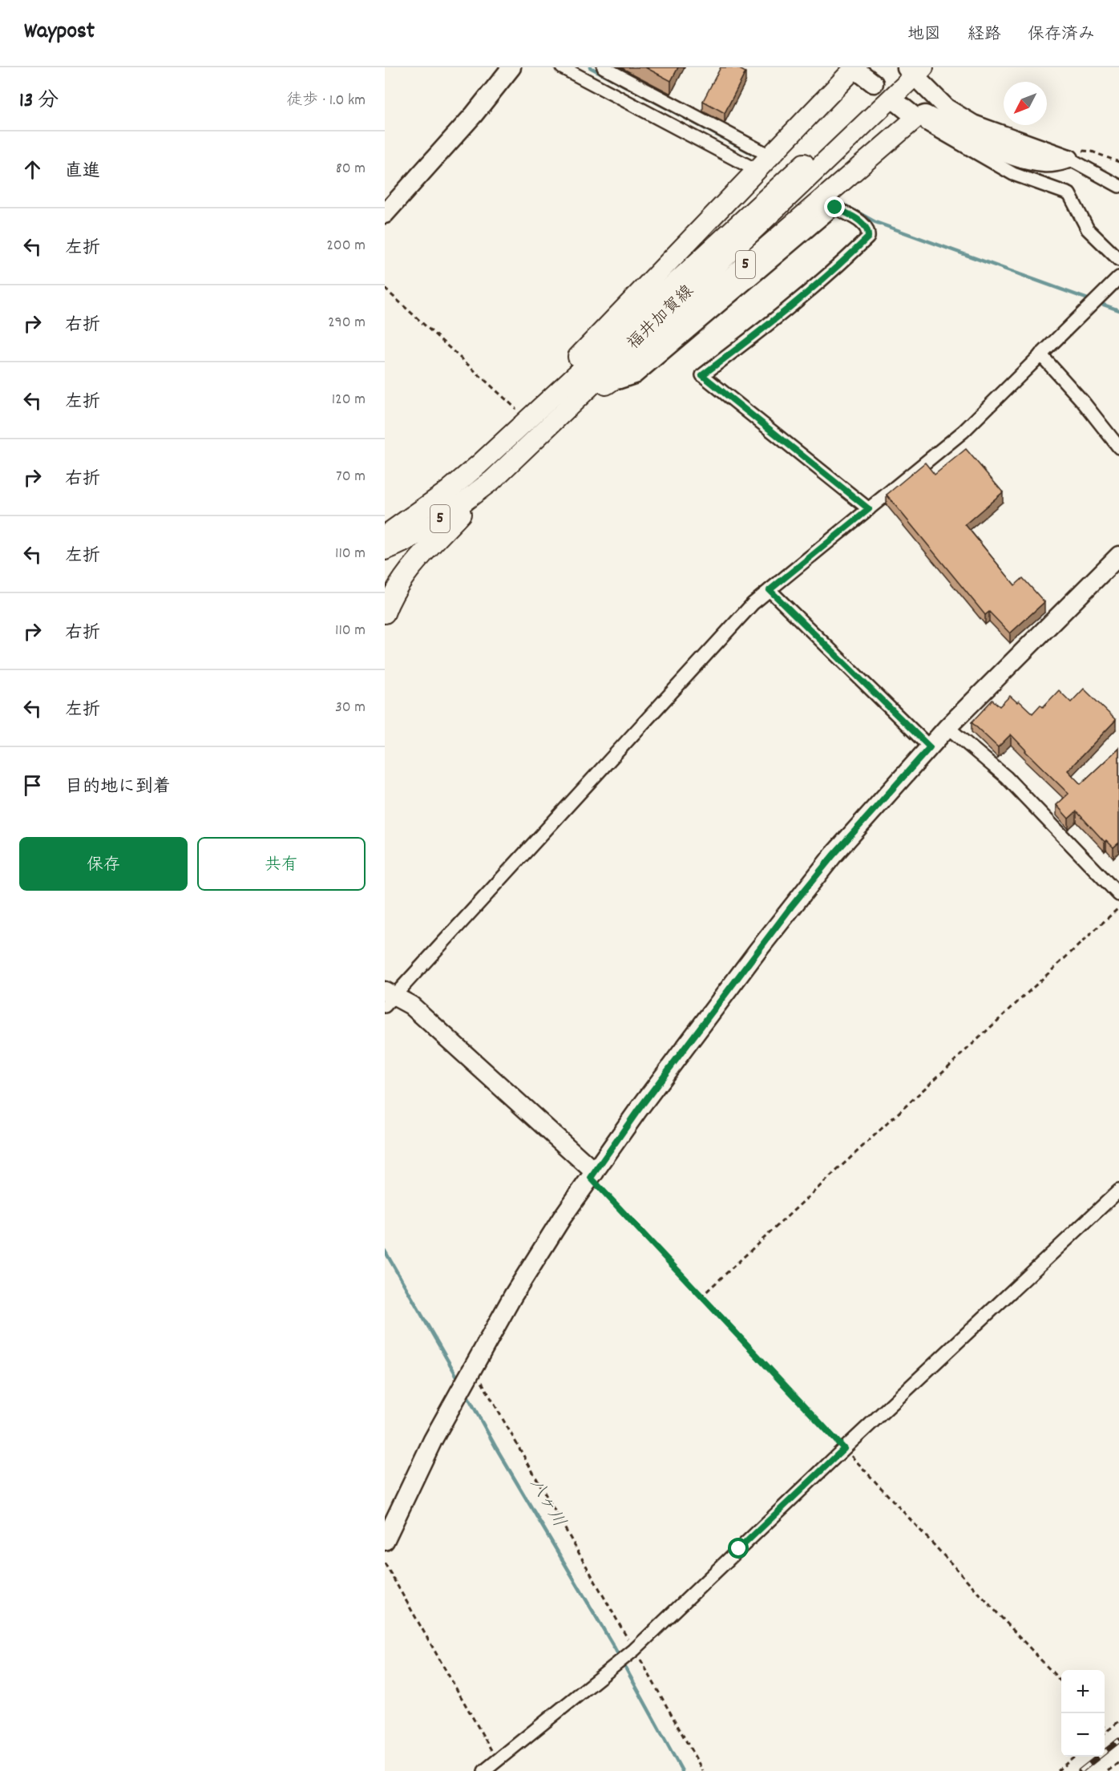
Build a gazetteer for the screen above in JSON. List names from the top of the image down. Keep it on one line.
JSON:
{"streets":{"main road":["5","福井加賀線"]},"crossings":[["5","福井加賀線"]],"water":["八ヶ川"],"north":"bottom left","page":{"header":"Waypost","nav":["地図","経路","保存済み"],"heading":["13 分","徒歩 · 1.0 km"],"list":[["直進","80 m"],["左折","200 m"],["右折","290 m"],["左折","120 m"],["右折","70 m"],["左折","110 m"],["右折","110 m"],["左折","30 m"],"目的地に到着"],"buttons":["保存","共有"],"map_buttons":["+","−"]}}
